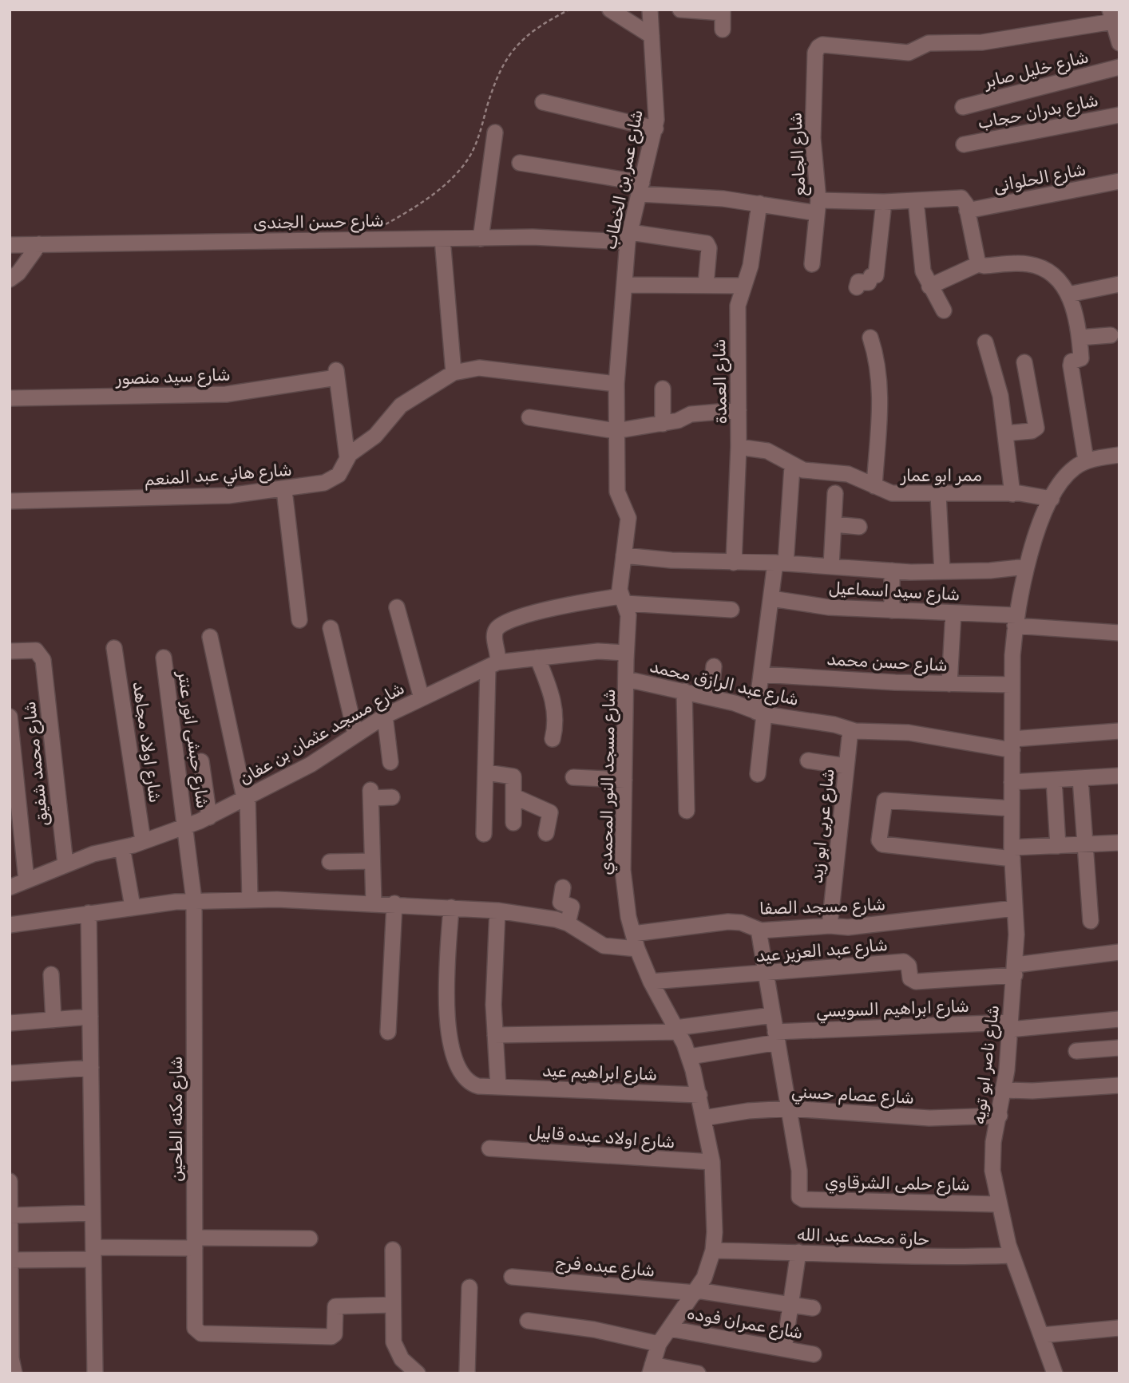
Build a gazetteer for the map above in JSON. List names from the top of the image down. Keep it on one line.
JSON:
{"streets":{"street":["شارع خليل صابر","شارع بدران حجاب","شارع الجامع","شارع الحلوانى","شارع عمر بن الخطاب","شارع حسن الجندى","شارع سيد منصور","شارع العمدة","شارع هاني عبد المنعم","ممر ابو عمار","شارع سيد اسماعيل","شارع حسن محمد","شارع عبد الرازق محمد","شارع مسجد عثمان بن عفان","شارع حبشى انور عنتر","شارع اولاد مجاهد","شارع محمد شفيق","شارع مسجد النور المحمدي","شارع عربى ابو زيد","شارع مسجد الصفا","شارع عبد العزيز عيد","شارع ابراهيم السويسي","شارع ناصر ابو تويه","شارع ابراهيم عيد","شارع عصام حسني","شارع مكنه الطحين","شارع اولاد عبده قابيل","شارع حلمى الشرقاوي","حارة محمد عبد الله","شارع عبده فرج","شارع عمران فوده"]},"crossings":[["شارع عمر بن الخطاب","شارع حسن الجندى"],["شارع عمر بن الخطاب","شارع هاني عبد المنعم"],["شارع عمر بن الخطاب","شارع مسجد النور المحمدي"],["شارع سيد منصور","شارع هاني عبد المنعم"],["شارع العمدة","ممر ابو عمار"],["ممر ابو عمار","شارع ناصر ابو تويه"],["شارع سيد اسماعيل","شارع ناصر ابو تويه"],["شارع حسن محمد","شارع ناصر ابو تويه"],["شارع عبد الرازق محمد","شارع مسجد النور المحمدي"],["شارع عبد الرازق محمد","شارع عربى ابو زيد"],["شارع عبد الرازق محمد","شارع ناصر ابو تويه"],["شارع مسجد عثمان بن عفان","شارع حبشى انور عنتر"],["شارع مسجد عثمان بن عفان","شارع اولاد مجاهد"],["شارع مسجد عثمان بن عفان","شارع محمد شفيق"],["شارع مسجد عثمان بن عفان","شارع مسجد النور المحمدي"],["شارع حبشى انور عنتر","شارع مكنه الطحين"],["شارع مسجد النور المحمدي","شارع مسجد الصفا"],["شارع مسجد النور المحمدي","شارع عبد العزيز عيد"],["شارع مسجد النور المحمدي","شارع ابراهيم السويسي"],["شارع مسجد النور المحمدي","شارع ابراهيم عيد"],["شارع مسجد النور المحمدي","شارع عصام حسني"],["شارع مسجد النور المحمدي","شارع اولاد عبده قابيل"],["شارع مسجد النور المحمدي","حارة محمد عبد الله"],["شارع مسجد النور المحمدي","شارع عبده فرج"],["شارع مسجد النور المحمدي","شارع عمران فوده"],["شارع عربى ابو زيد","شارع مسجد الصفا"],["شارع مسجد الصفا","شارع ناصر ابو تويه"],["شارع عبد العزيز عيد","شارع ناصر ابو تويه"],["شارع ابراهيم السويسي","شارع ناصر ابو تويه"],["شارع ناصر ابو تويه","شارع عصام حسني"],["شارع ناصر ابو تويه","شارع حلمى الشرقاوي"],["شارع ناصر ابو تويه","حارة محمد عبد الله"],["شارع عصام حسني","شارع حلمى الشرقاوي"]]}
